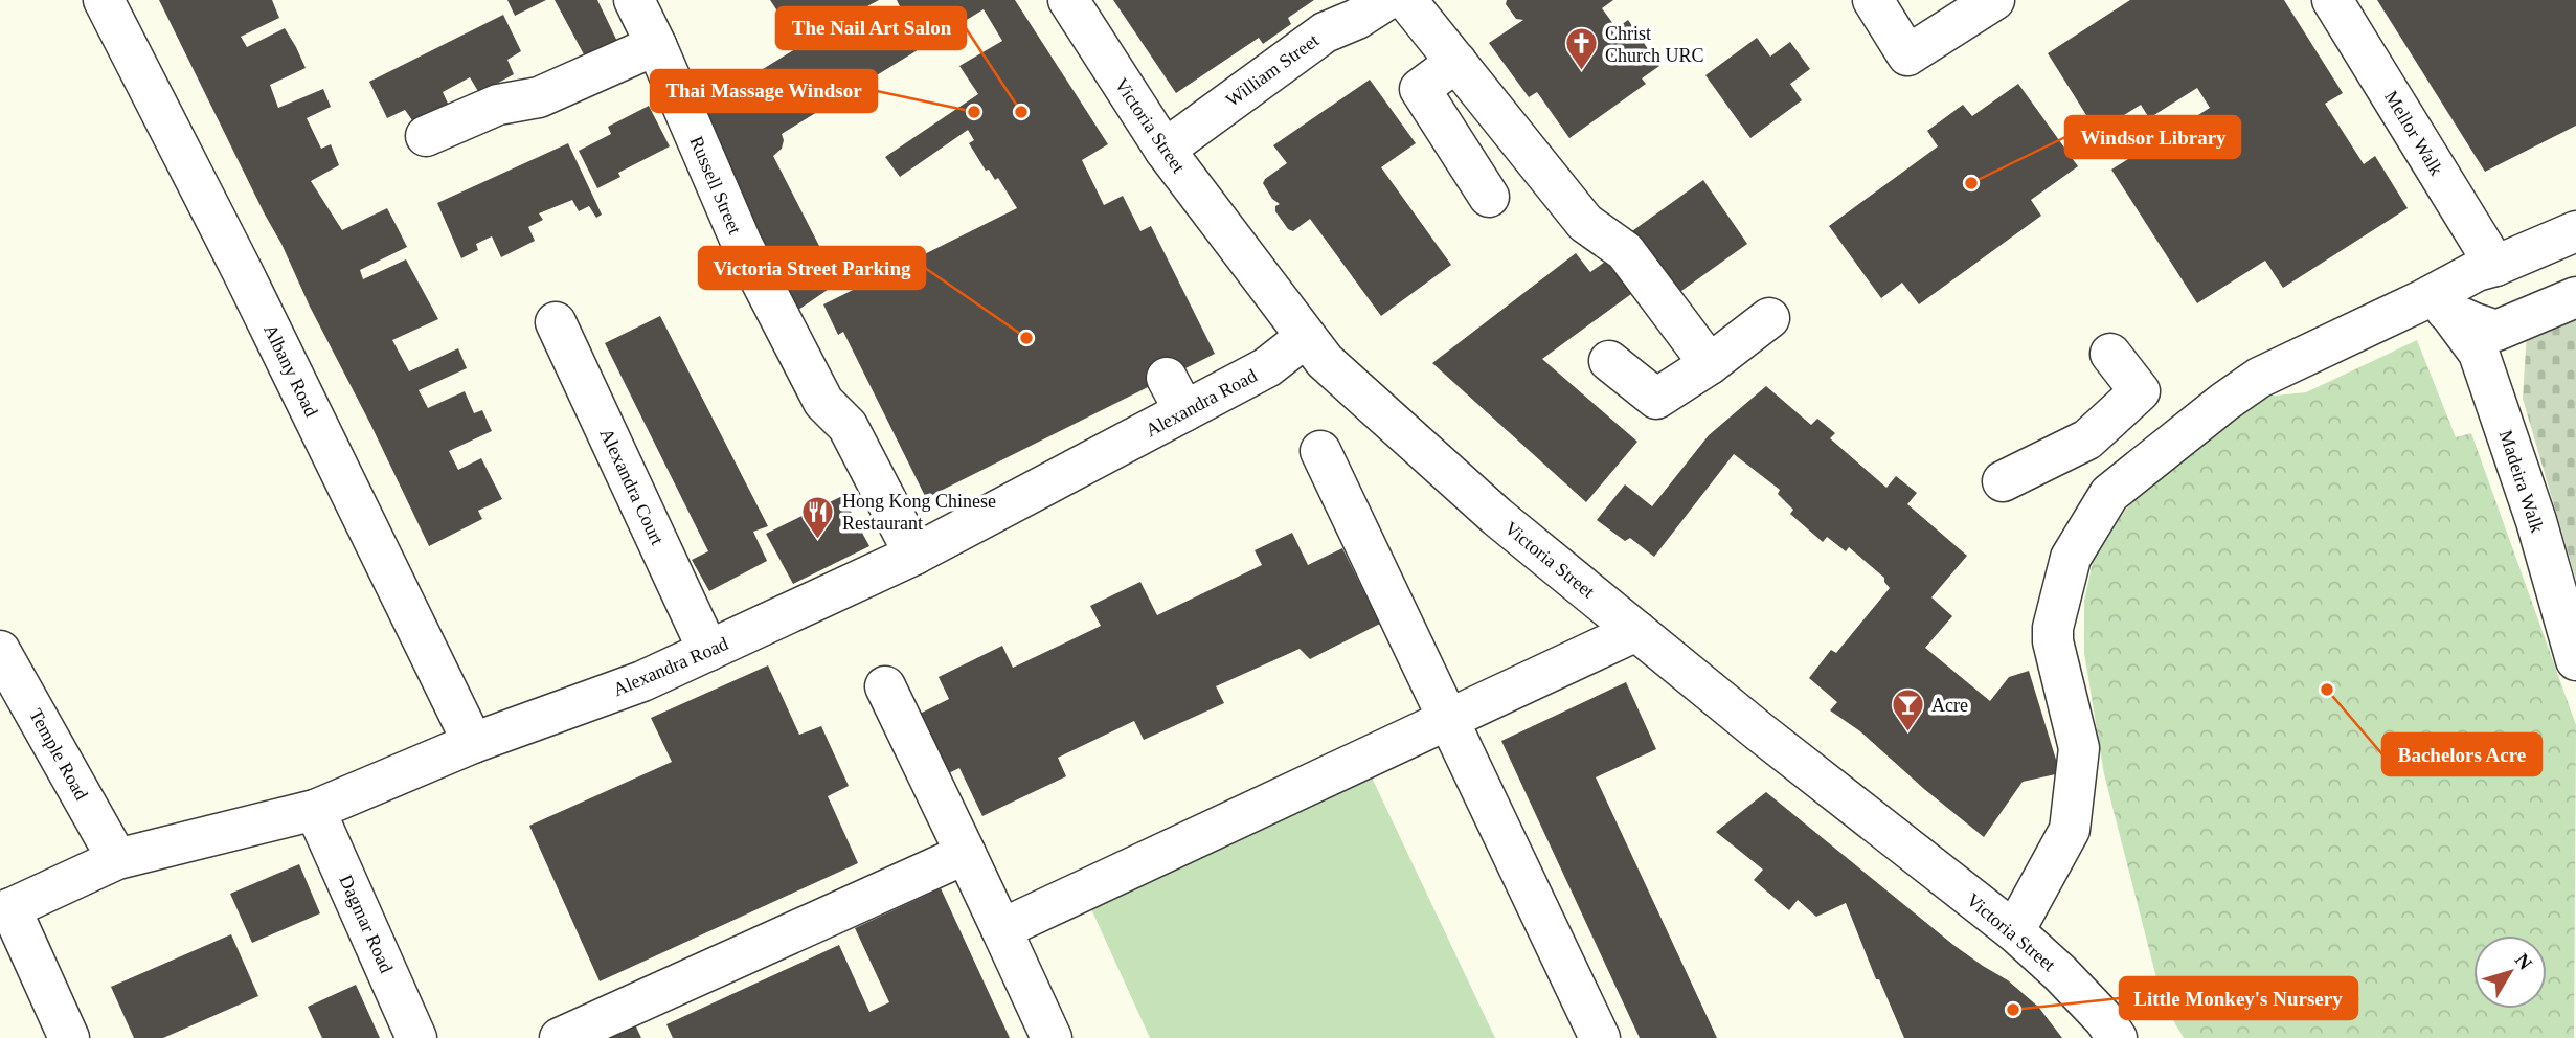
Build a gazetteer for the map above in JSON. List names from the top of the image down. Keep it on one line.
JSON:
{"streets":{"street":["William Street","Victoria Street","Mellor Walk","Russell Street","Albany Road","Alexandra Road","Madeira Walk","Alexandra Court","Temple Road","Dagmar Road"]},"crossings":[["William Street","Victoria Street"],["Victoria Street","Alexandra Road"],["Russell Street","Alexandra Road"],["Albany Road","Alexandra Road"],["Alexandra Road","Alexandra Court"],["Alexandra Road","Temple Road"],["Alexandra Road","Dagmar Road"]],"places":{"church":["Christ Church URC"],"other":["Thai Massage Windsor","The Nail Art Salon","Windsor Library","Victoria Street Parking","Bachelors Acre","Little Monkey's Nursery"],"restaurant":["Hong Kong Chinese Restaurant"],"bar":["Acre"]},"north":"top right"}
